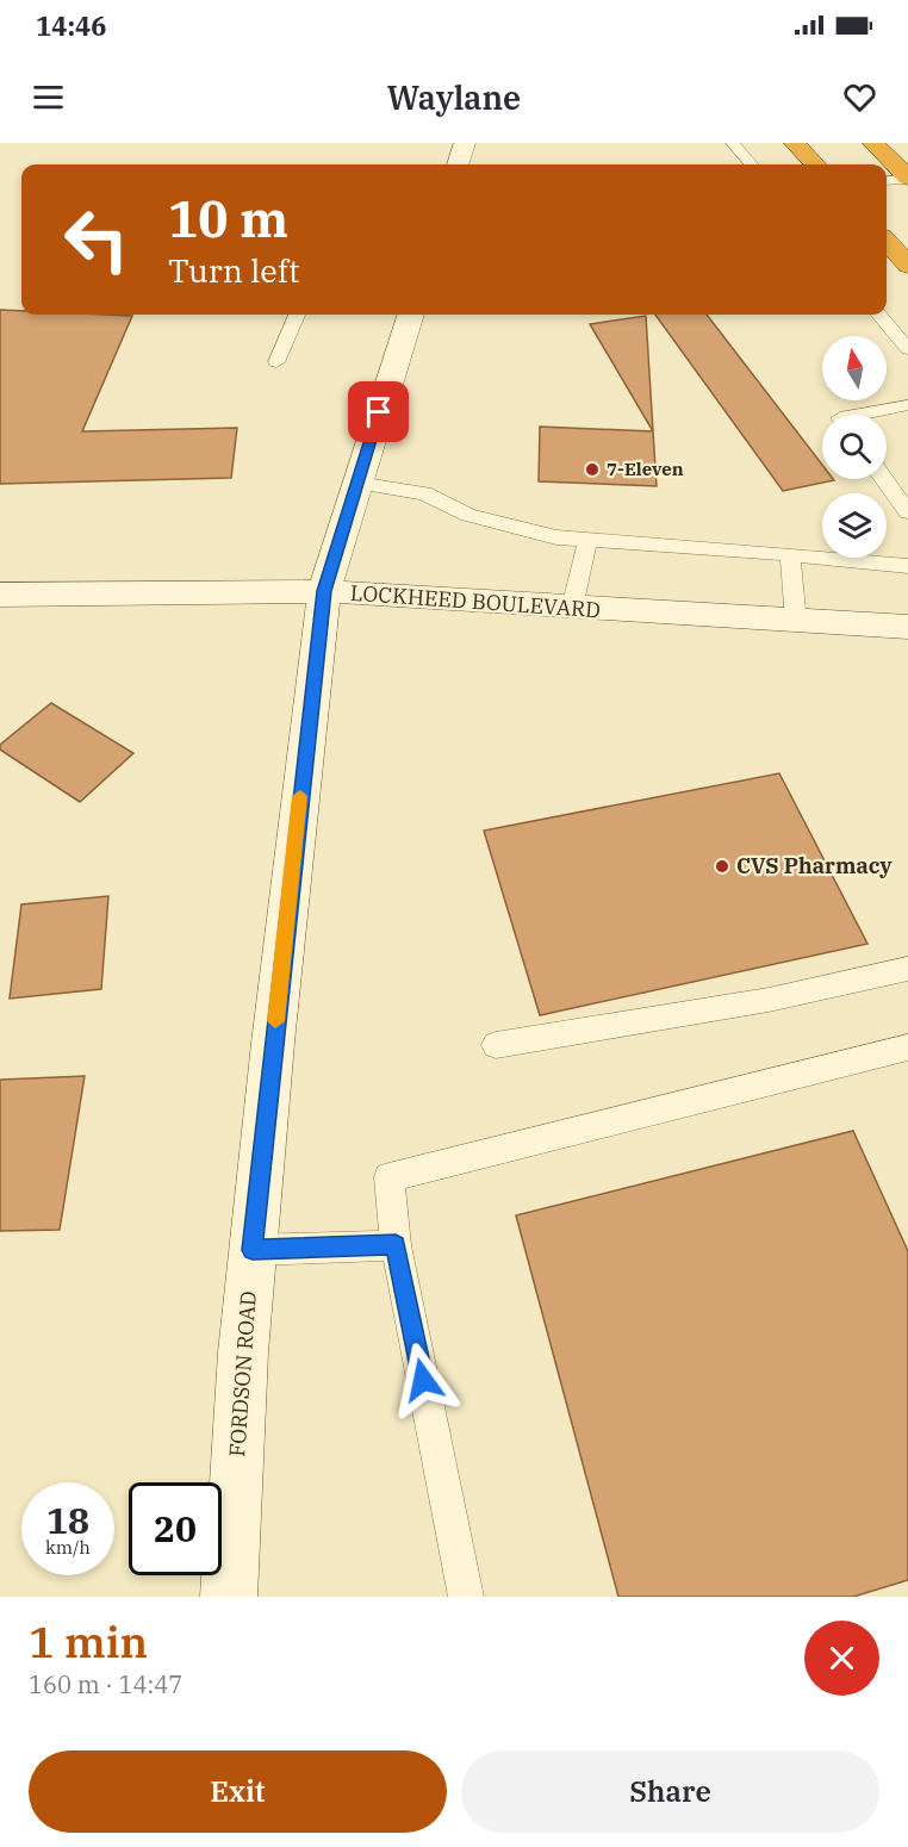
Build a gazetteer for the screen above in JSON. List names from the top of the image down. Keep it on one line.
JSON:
{"streets":{"street":["LOCKHEED BOULEVARD","FORDSON ROAD"]},"crossings":[["LOCKHEED BOULEVARD","FORDSON ROAD"]],"places":["7-Eleven","CVS Pharmacy"],"north":"top","page":{"status":"14:46","header":"Waylane","turn":["10 m","Turn left"],"speed":"18 km/h","limit":"20","heading":["1 min","160 m · 14:47"],"buttons":["Exit","Share"]}}
